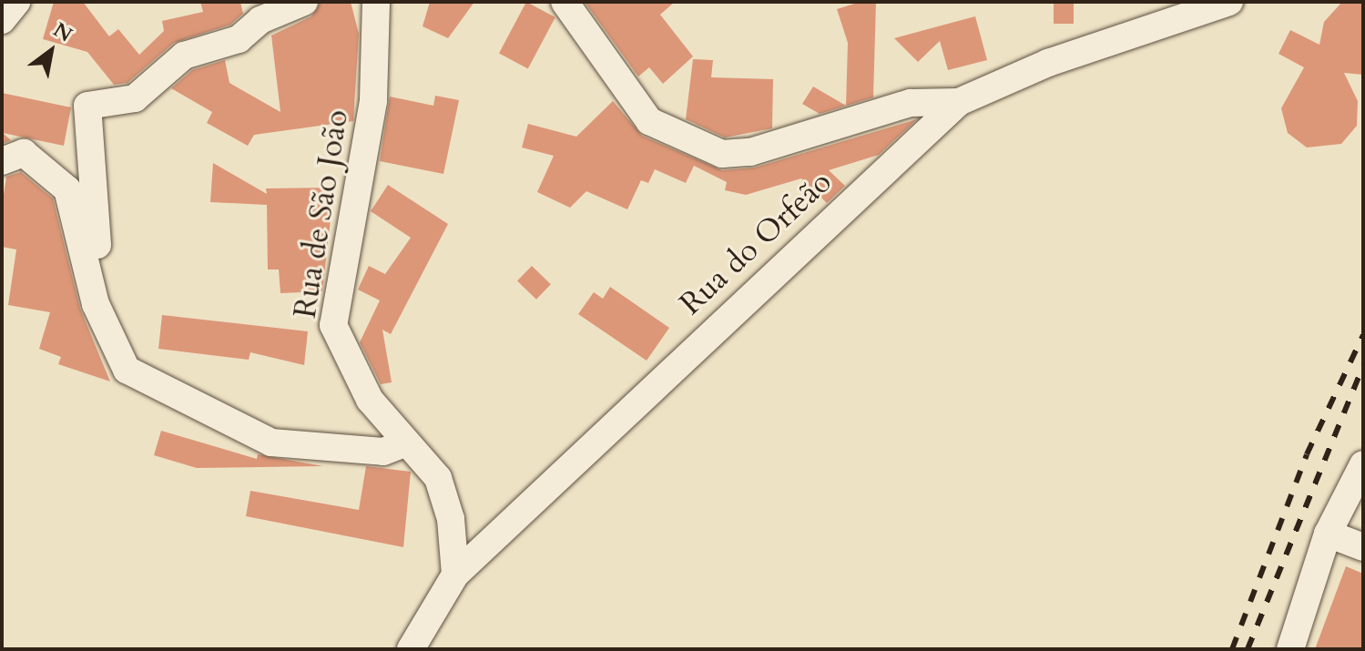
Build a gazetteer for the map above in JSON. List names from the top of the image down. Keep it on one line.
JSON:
{"streets":{"street":["Rua de São João","Rua do Orfeão"]},"crossings":[["Rua de São João","Rua do Orfeão"]],"north":"top right"}
